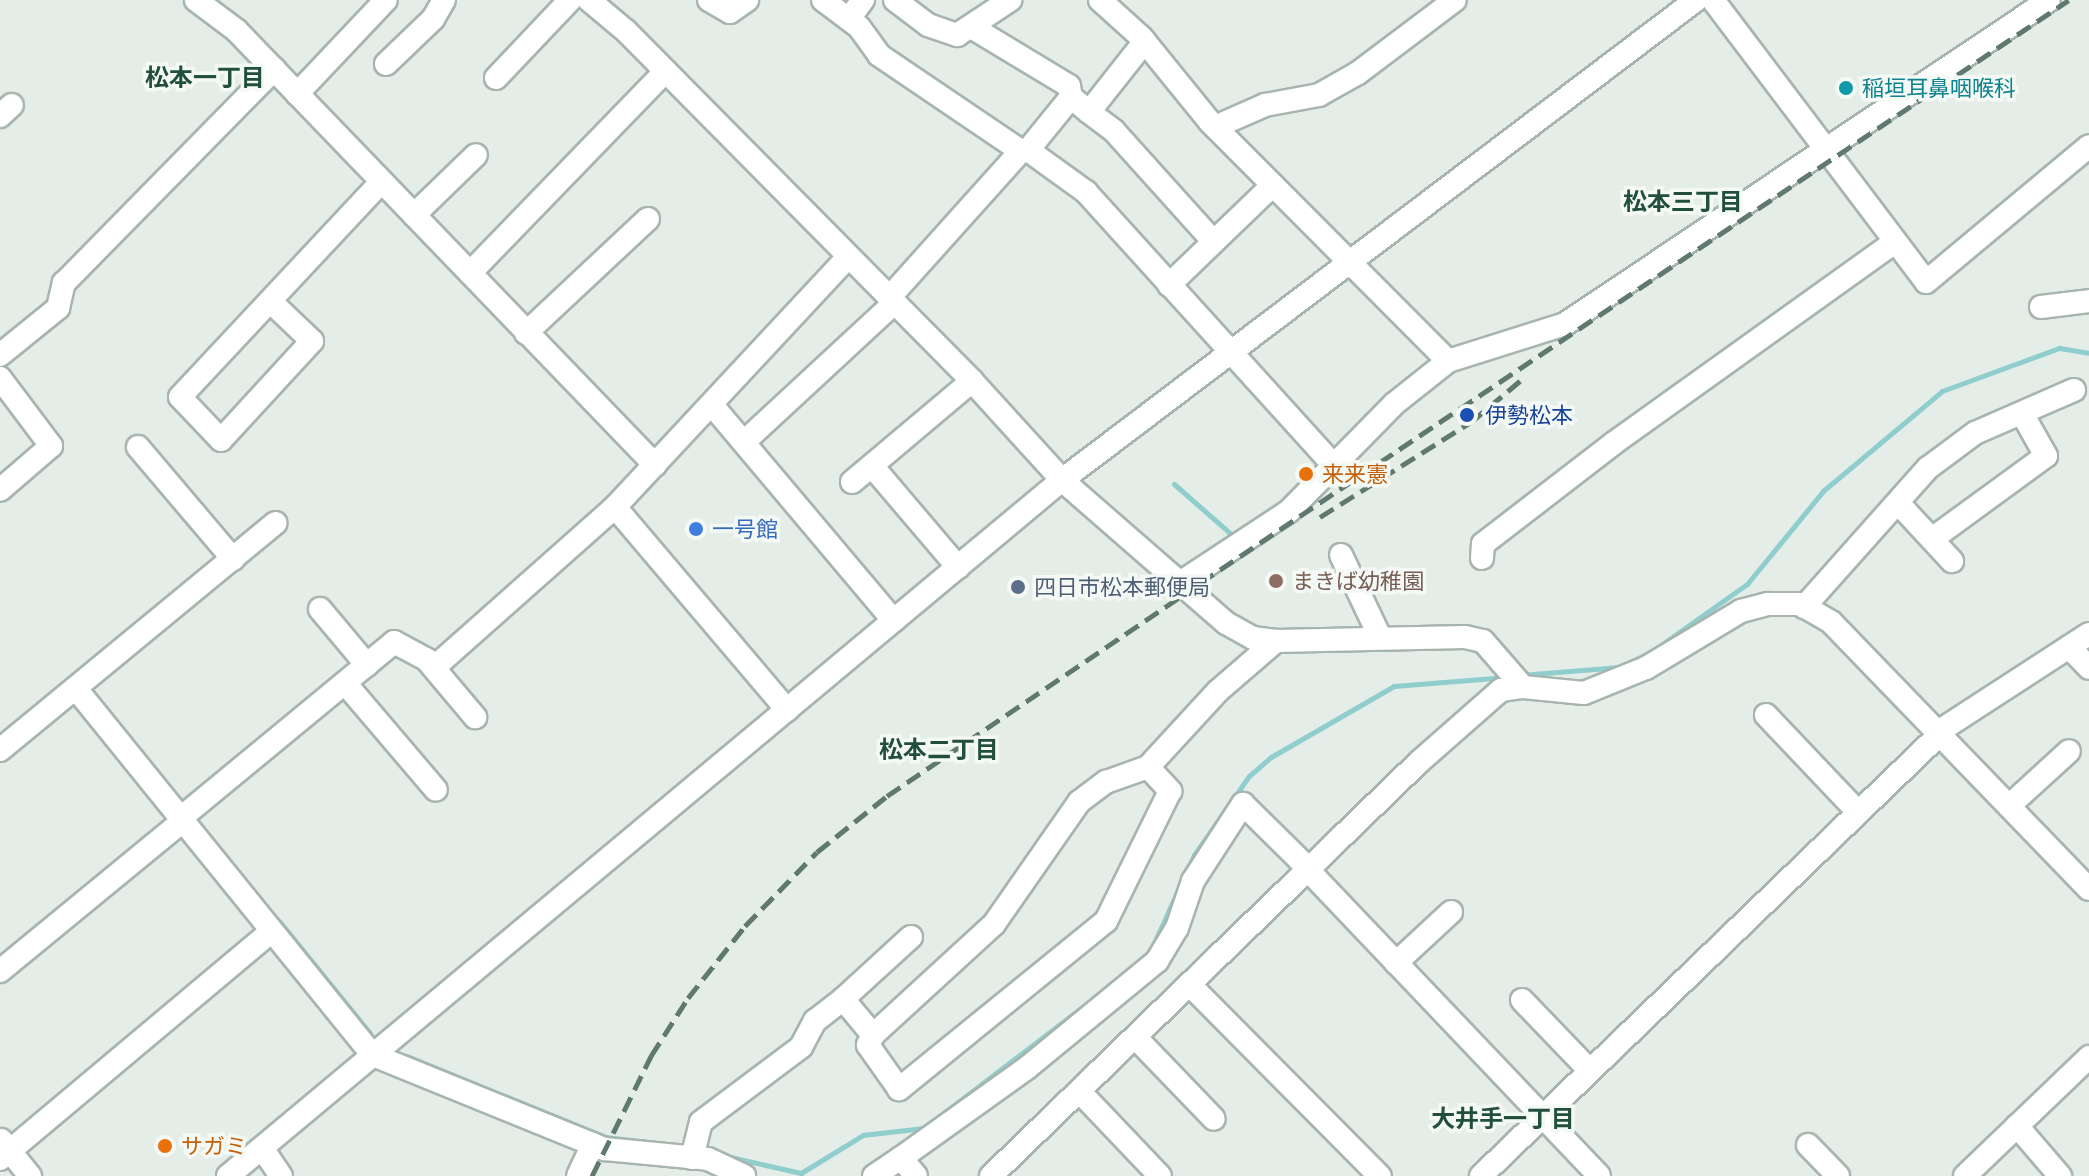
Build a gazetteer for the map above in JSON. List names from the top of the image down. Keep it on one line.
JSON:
{"districts":["松本一丁目","松本三丁目","松本二丁目","大井手一丁目"],"places":["稲垣耳鼻咽喉科","伊勢松本","来来憲","一号館","まきば幼稚園","四日市松本郵便局","サガミ"]}
